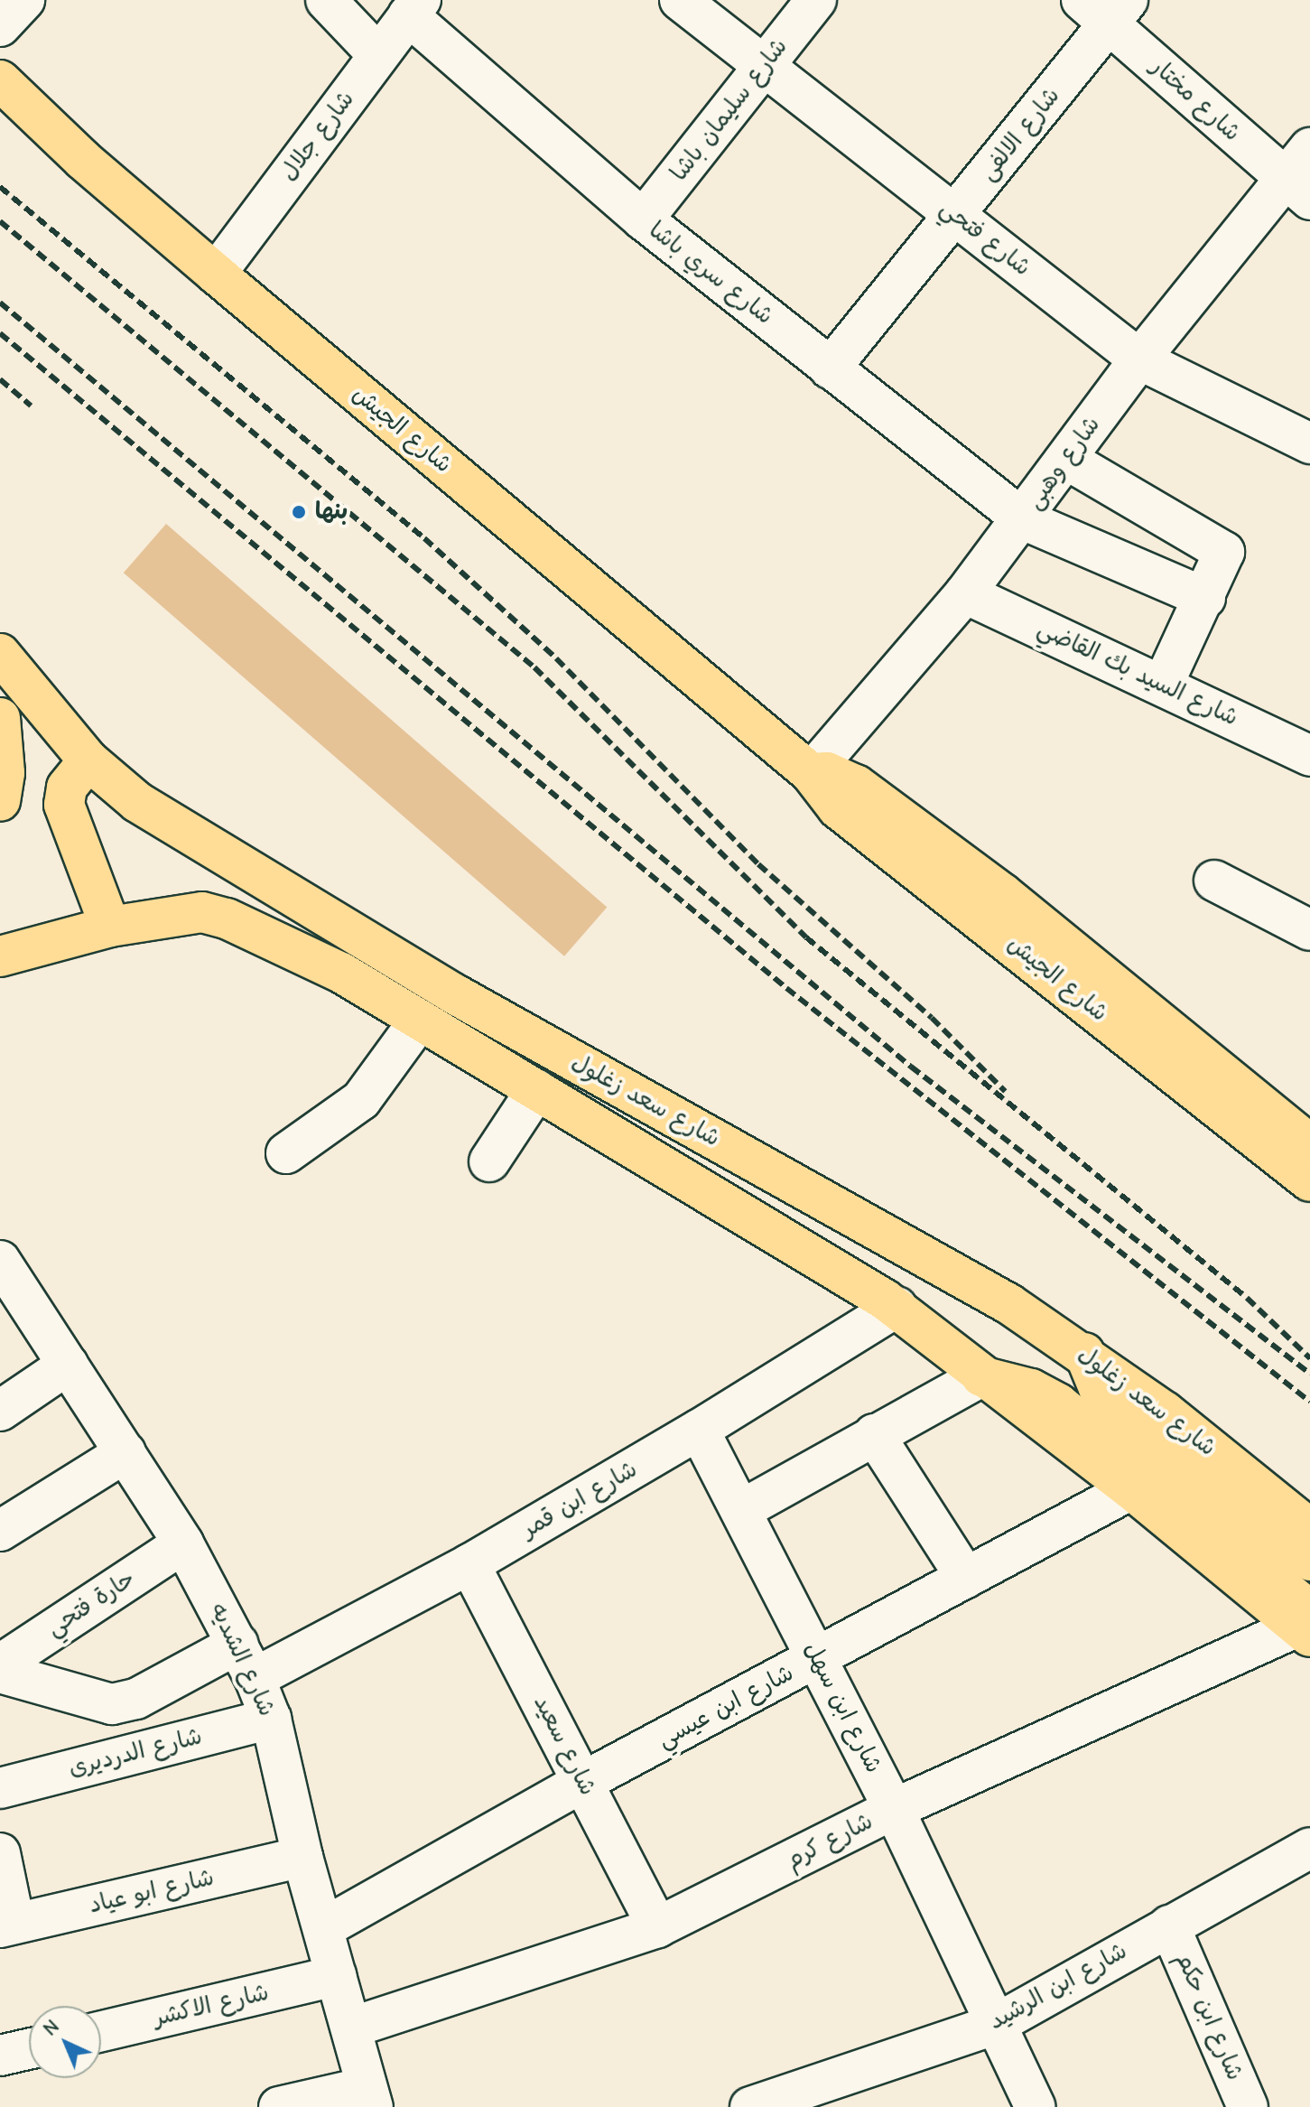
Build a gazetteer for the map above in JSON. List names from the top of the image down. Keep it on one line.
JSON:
{"streets":{"main road":["شارع الجيش","شارع سعد زغلول"],"street":["شارع مختار","شارع سليمان باشا","شارع الالفى","شارع جلال","شارع فتحي","شارع سري باشا","شارع وهبى","شارع السيد بك القاضي","شارع ابن قمر","حارة فتحي","شارع الشديه","شارع ابن عيسي","شارع ابن سهل","شارع سعيد","شارع الدرديرى","شارع كرم","شارع ابو عياد","شارع ابن الرشيد","شارع الاكشر","شارع ابن حكم"]},"crossings":[["شارع مختار","شارع الالفى"],["شارع مختار","شارع وهبى"],["شارع سليمان باشا","شارع فتحي"],["شارع سليمان باشا","شارع سري باشا"],["شارع الالفى","شارع فتحي"],["شارع الالفى","شارع سري باشا"],["شارع جلال","شارع سري باشا"],["شارع جلال","شارع الجيش"],["شارع فتحي","شارع وهبى"],["شارع سري باشا","شارع وهبى"],["شارع الجيش","شارع وهبى"],["شارع وهبى","شارع السيد بك القاضي"],["شارع سعد زغلول","شارع ابن قمر"],["شارع سعد زغلول","شارع ابن عيسي"],["شارع سعد زغلول","شارع كرم"],["شارع ابن قمر","شارع الشديه"],["شارع ابن قمر","شارع ابن سهل"],["شارع ابن قمر","شارع سعيد"],["حارة فتحي","شارع الشديه"],["شارع الشديه","شارع ابن عيسي"],["شارع الشديه","شارع الدرديرى"],["شارع الشديه","شارع كرم"],["شارع الشديه","شارع ابو عياد"],["شارع الشديه","شارع الاكشر"],["شارع ابن عيسي","شارع ابن سهل"],["شارع ابن عيسي","شارع سعيد"],["شارع ابن سهل","شارع كرم"],["شارع ابن سهل","شارع ابن الرشيد"],["شارع سعيد","شارع كرم"],["شارع ابن الرشيد","شارع ابن حكم"]],"places":["بنها"],"north":"top left"}
